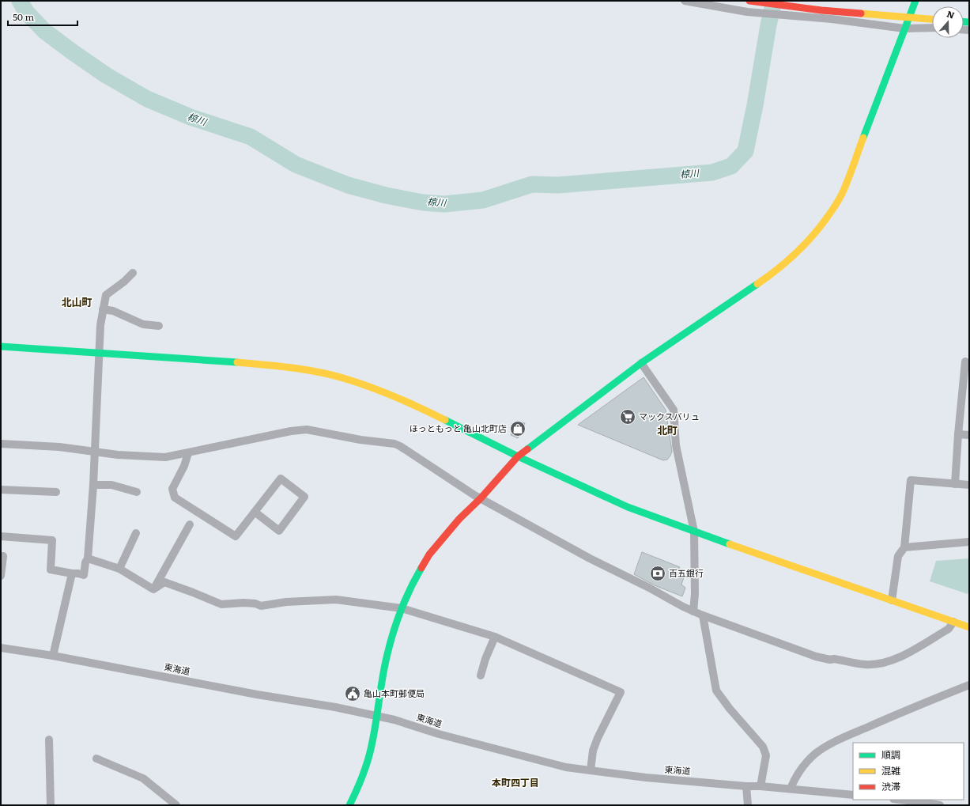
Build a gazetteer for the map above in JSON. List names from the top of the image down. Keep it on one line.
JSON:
{"streets":{"street":["東海道"]},"districts":["北山町","北町","本町四丁目"],"water":["椋川"],"places":{"supermarket":["マックスバリュ"],"shop":["ほっともっと 亀山北町店"],"bank":["百五銀行"],"public building":["亀山本町郵便局"]},"legend":["順調","混雑","渋滞"],"scale_bar":"50 m","north":"top"}
